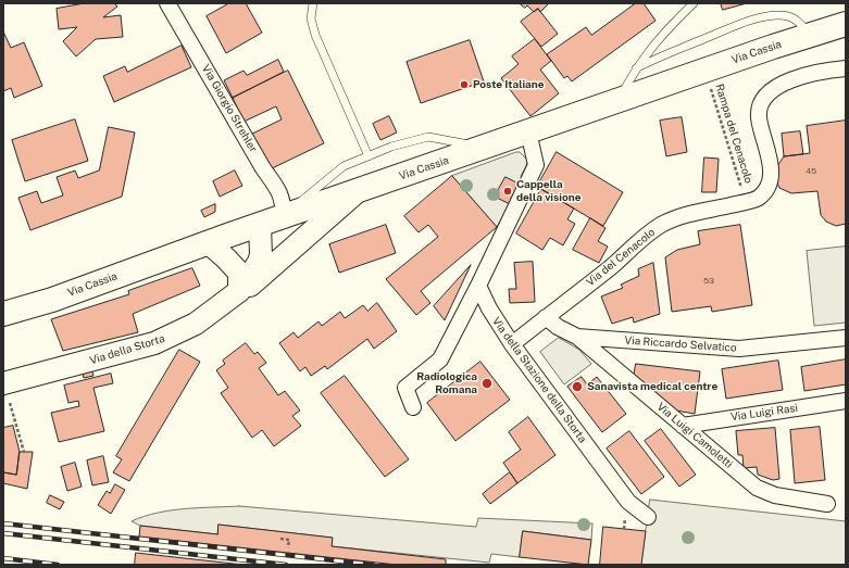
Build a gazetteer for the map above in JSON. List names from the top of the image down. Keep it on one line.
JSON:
{"streets":{"main road":["Via Cassia","Via della Storta"],"street":["Via Giorgio Strehler","Via del Cenacolo","Via Riccardo Selvatico","Via della Stazione della Storta","Via Luigi Rasi","Via Luigi Camoletti"],"path":["Rampa del Cenacolo"]},"crossings":[["Via Cassia","Via Giorgio Strehler"],["Via Cassia","Rampa del Cenacolo"],["Via Cassia","Via della Storta"],["Rampa del Cenacolo","Via del Cenacolo"],["Via del Cenacolo","Via Riccardo Selvatico"],["Via del Cenacolo","Via della Stazione della Storta"],["Via Riccardo Selvatico","Via Luigi Camoletti"],["Via Luigi Rasi","Via Luigi Camoletti"]],"places":["Poste Italiane","Cappella della visione","Radiologica Romana","Sanavista medical centre"],"house_numbers":["45","53"]}
